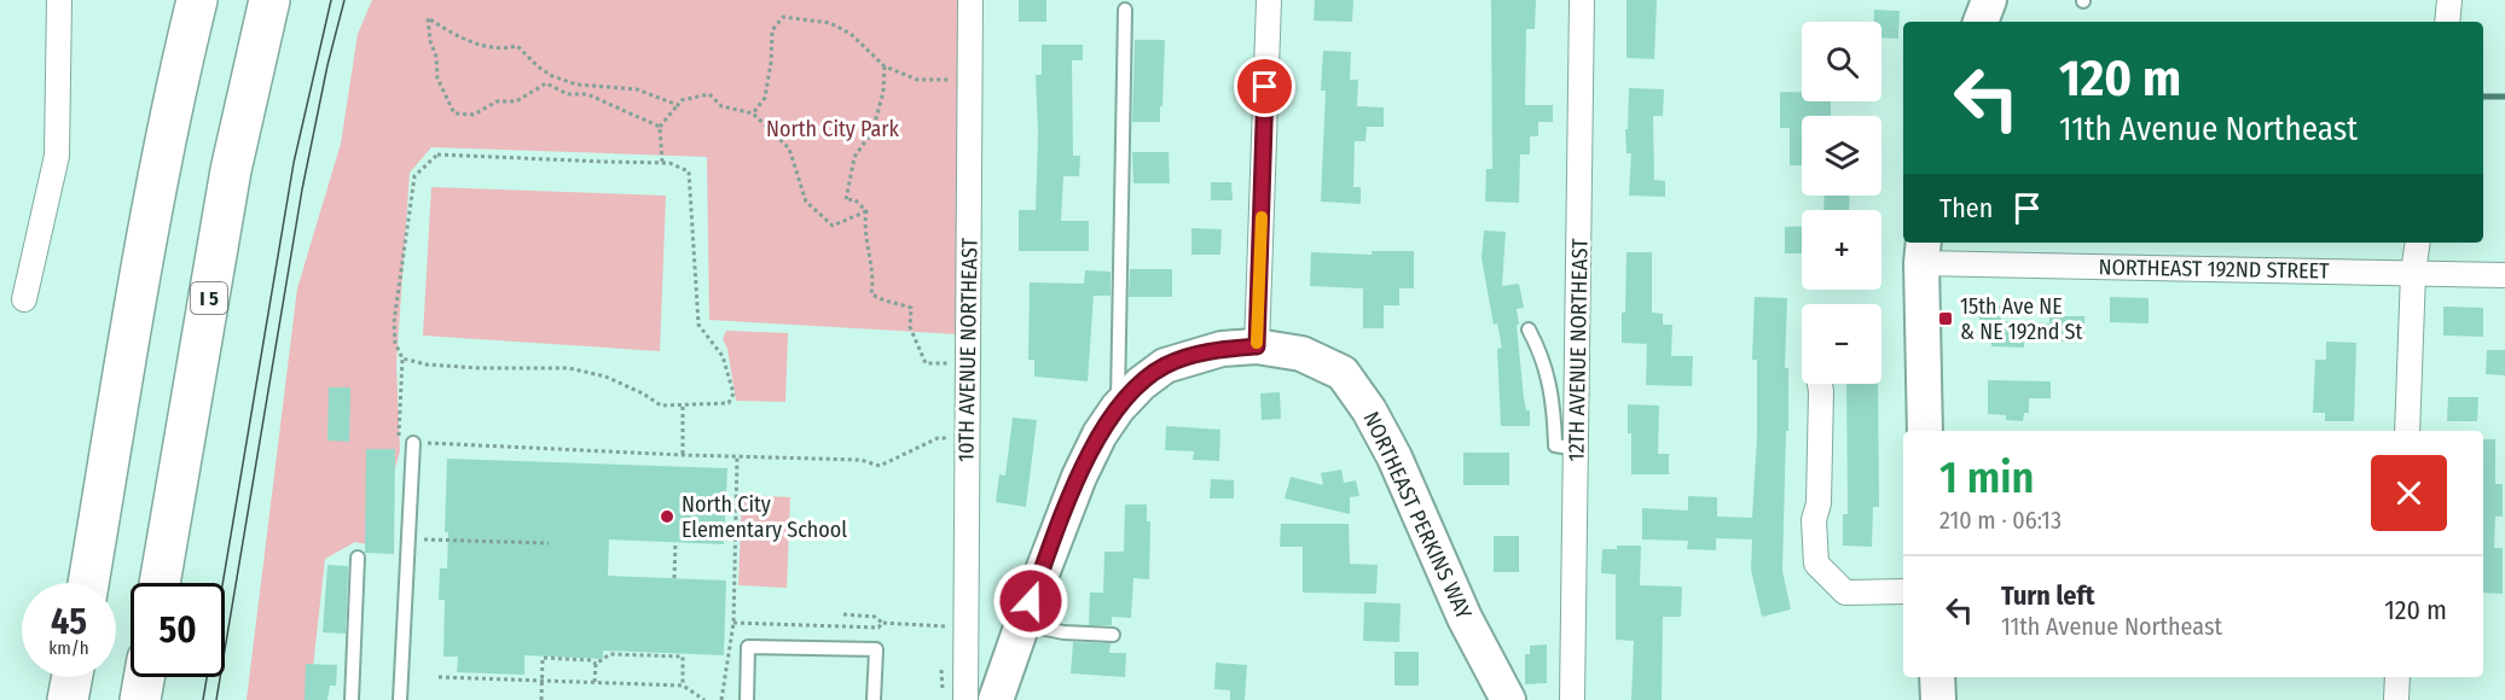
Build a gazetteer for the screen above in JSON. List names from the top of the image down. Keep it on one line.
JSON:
{"streets":{"highway":["I 5"],"main road":["NORTHEAST PERKINS WAY"],"street":["NORTHEAST 192ND STREET","10TH AVENUE NORTHEAST","12TH AVENUE NORTHEAST"]},"parks":["North City Park"],"places":{"transit":["15th Ave NE & NE 192nd St"],"other":["North City Elementary School"]},"page":{"map_buttons":["+","−"],"turn":["120 m","11th Avenue Northeast"],"then":"Then","heading":["1 min","210 m · 06:13"],"list":[{"name":"Turn left","note":"11th Avenue Northeast","value":"120 m"}],"speed":"45 km/h","limit":"50"}}
